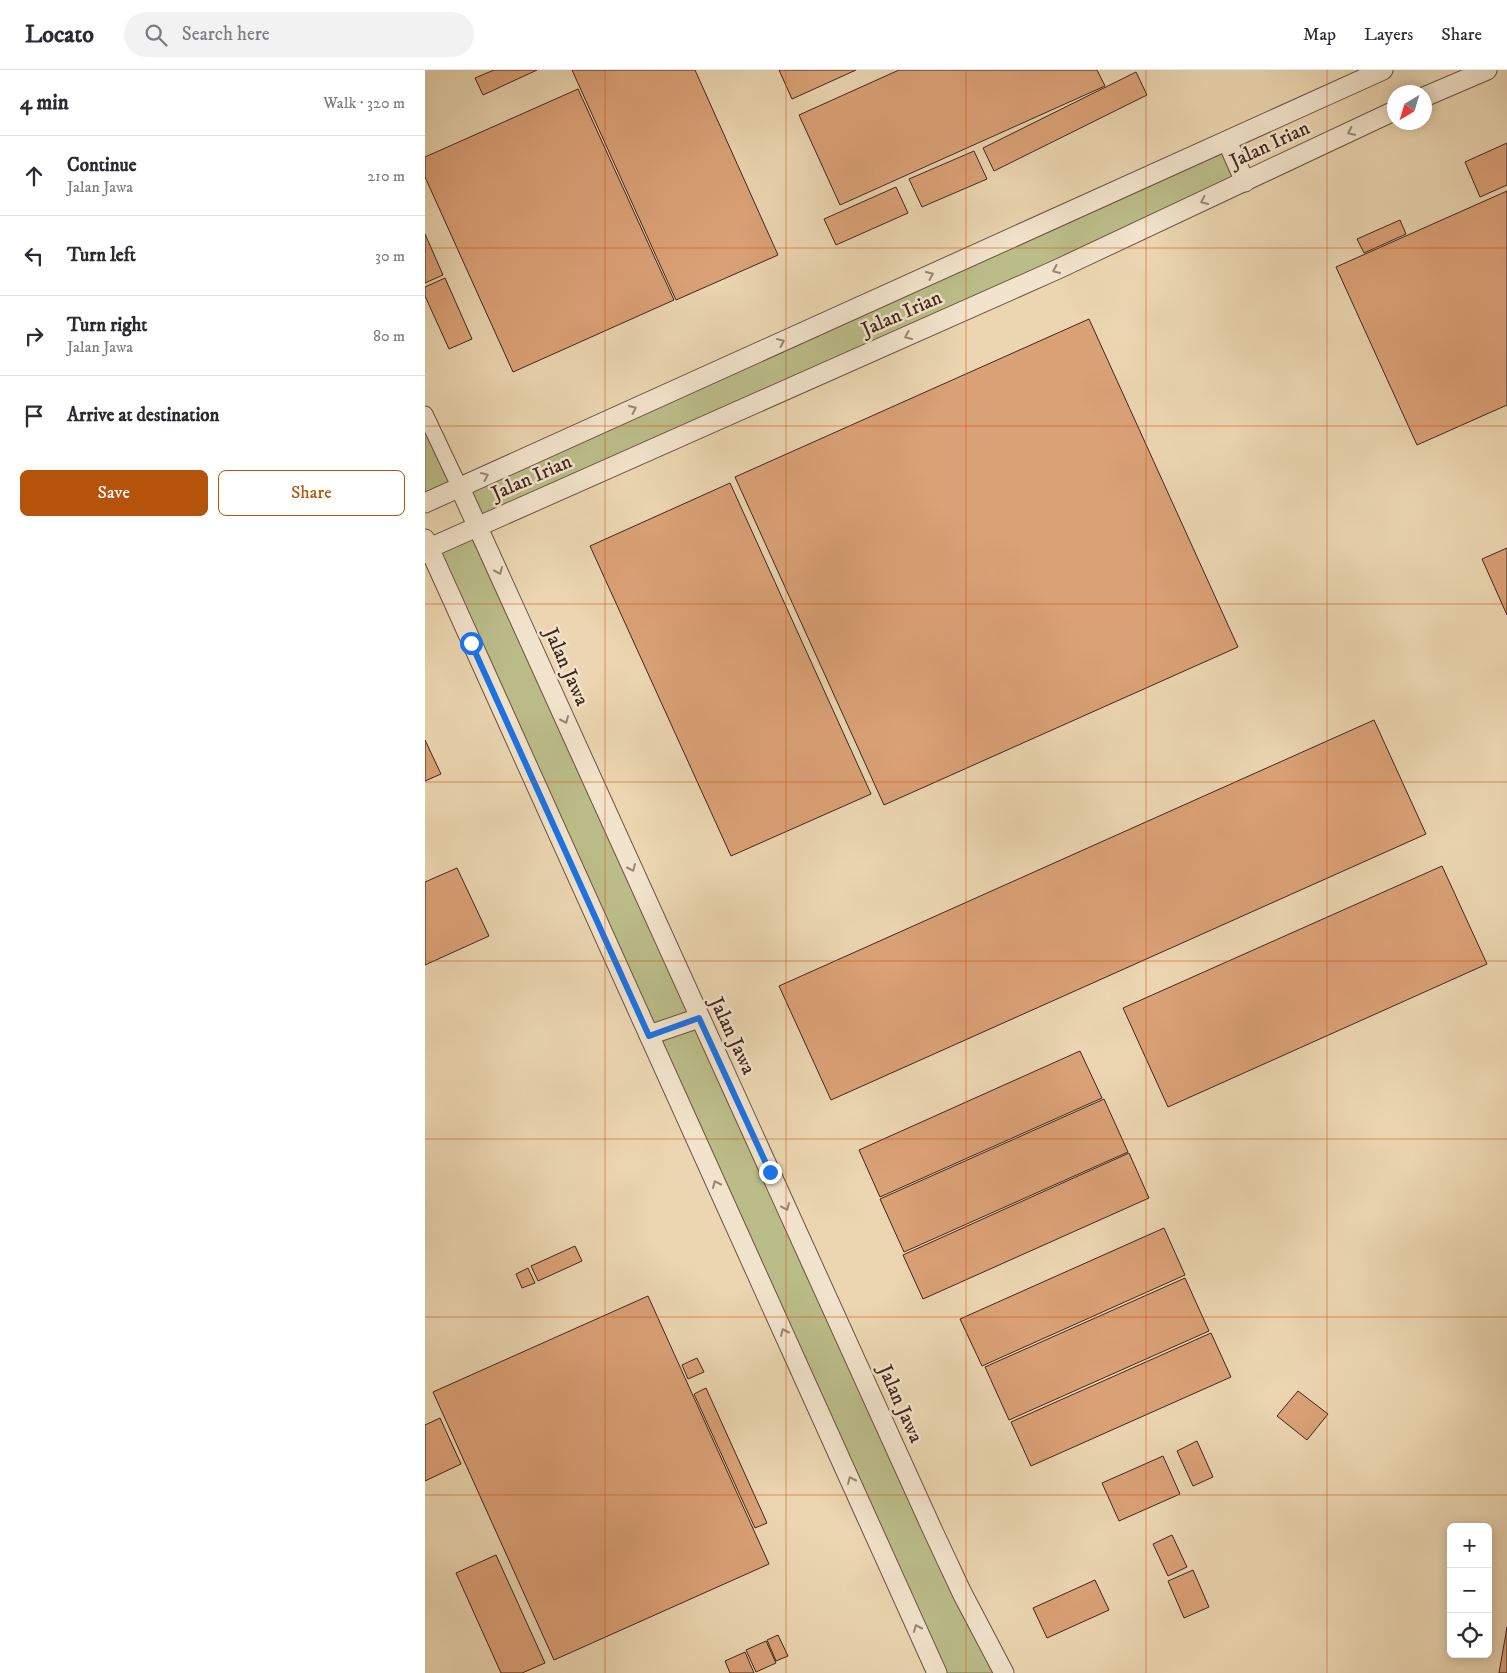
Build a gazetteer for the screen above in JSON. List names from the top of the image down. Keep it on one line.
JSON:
{"streets":{"street":["Jalan Irian","Jalan Jawa"]},"crossings":[["Jalan Irian","Jalan Jawa"]],"north":"bottom left","page":{"header":"Locato","search":"Search here","nav":["Map","Layers","Share"],"heading":["4 min","Walk · 320 m"],"list":[["Continue","Jalan Jawa","210 m"],["Turn left","30 m"],["Turn right","Jalan Jawa","80 m"],"Arrive at destination"],"buttons":["Save","Share"],"map_buttons":["+","−"]}}
